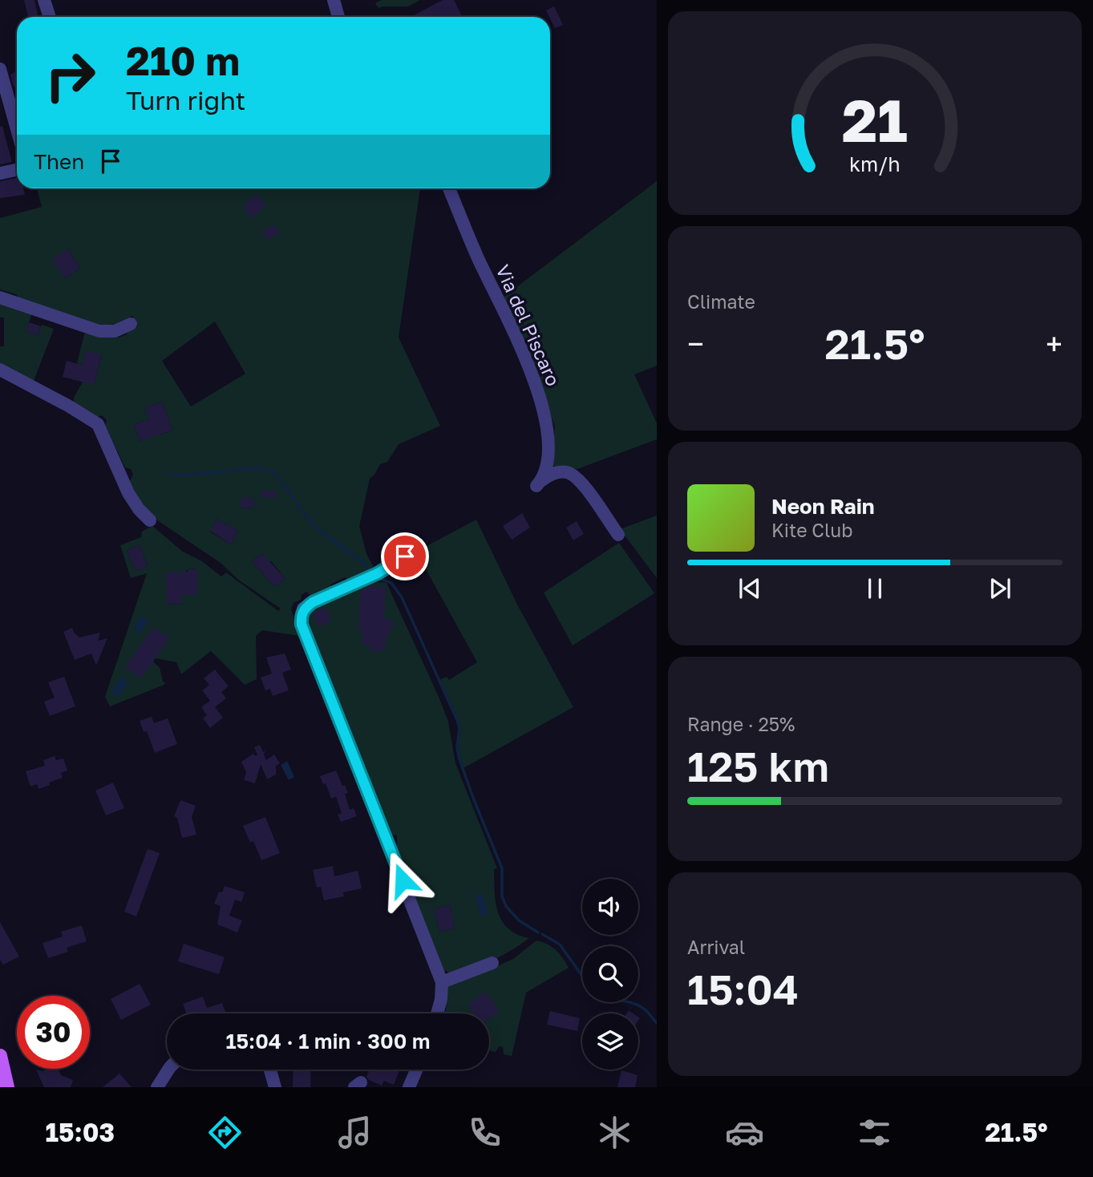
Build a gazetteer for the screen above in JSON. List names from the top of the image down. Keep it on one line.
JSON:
{"streets":{"street":["Via del Piscaro"]},"page":{"turn":["210 m","Turn right"],"then":"Then","tile":["Climate",["Range · 25%","125 km"],["Arrival","15:04"]],"heat":["−","21.5°","+"],"song":["Neon Rain","Kite Club"],"limit":"30","trip":"15:04 · 1 min · 300 m","tabs":["15:03","21.5°"],"gauge":["21","km/h"]}}
